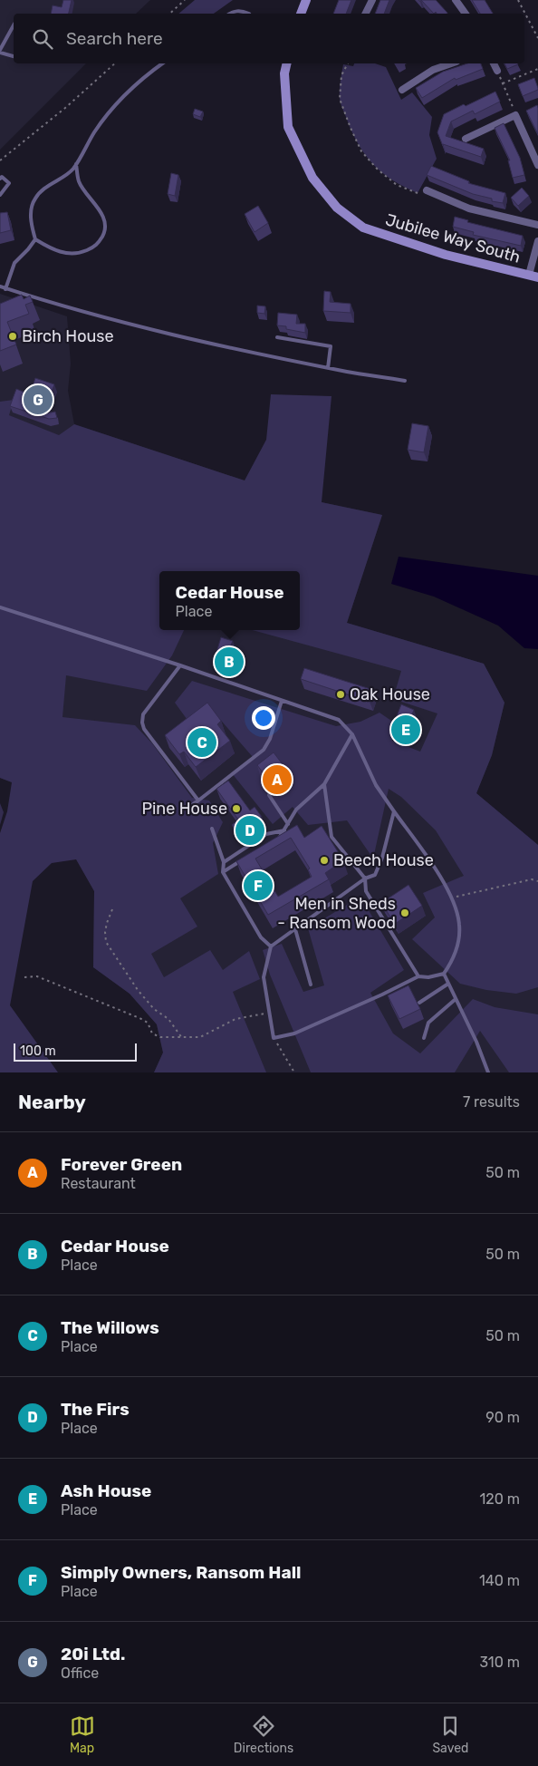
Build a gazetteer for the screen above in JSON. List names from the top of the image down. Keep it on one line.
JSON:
{"streets":{"street":["Jubilee Way South"]},"places":["Birch House","Oak House","Pine House","Beech House","Men in Sheds - Ransom Wood"],"scale_bar":"100 m","page":{"search":"Search here","pins":["G","B","E","C","A","D","F"],"popup":["Cedar House","Place"],"scale":"100 m","heading":["Nearby","7 results"],"list":[{"mark":"A","name":"Forever Green","note":"Restaurant","value":"50 m"},{"mark":"B","name":"Cedar House","note":"Place","value":"50 m"},{"mark":"C","name":"The Willows","note":"Place","value":"50 m"},{"mark":"D","name":"The Firs","note":"Place","value":"90 m"},{"mark":"E","name":"Ash House","note":"Place","value":"120 m"},{"mark":"F","name":"Simply Owners, Ransom Hall","note":"Place","value":"140 m"},{"mark":"G","name":"20i Ltd.","note":"Office","value":"310 m"}],"nav":["Map","Directions","Saved"]}}
